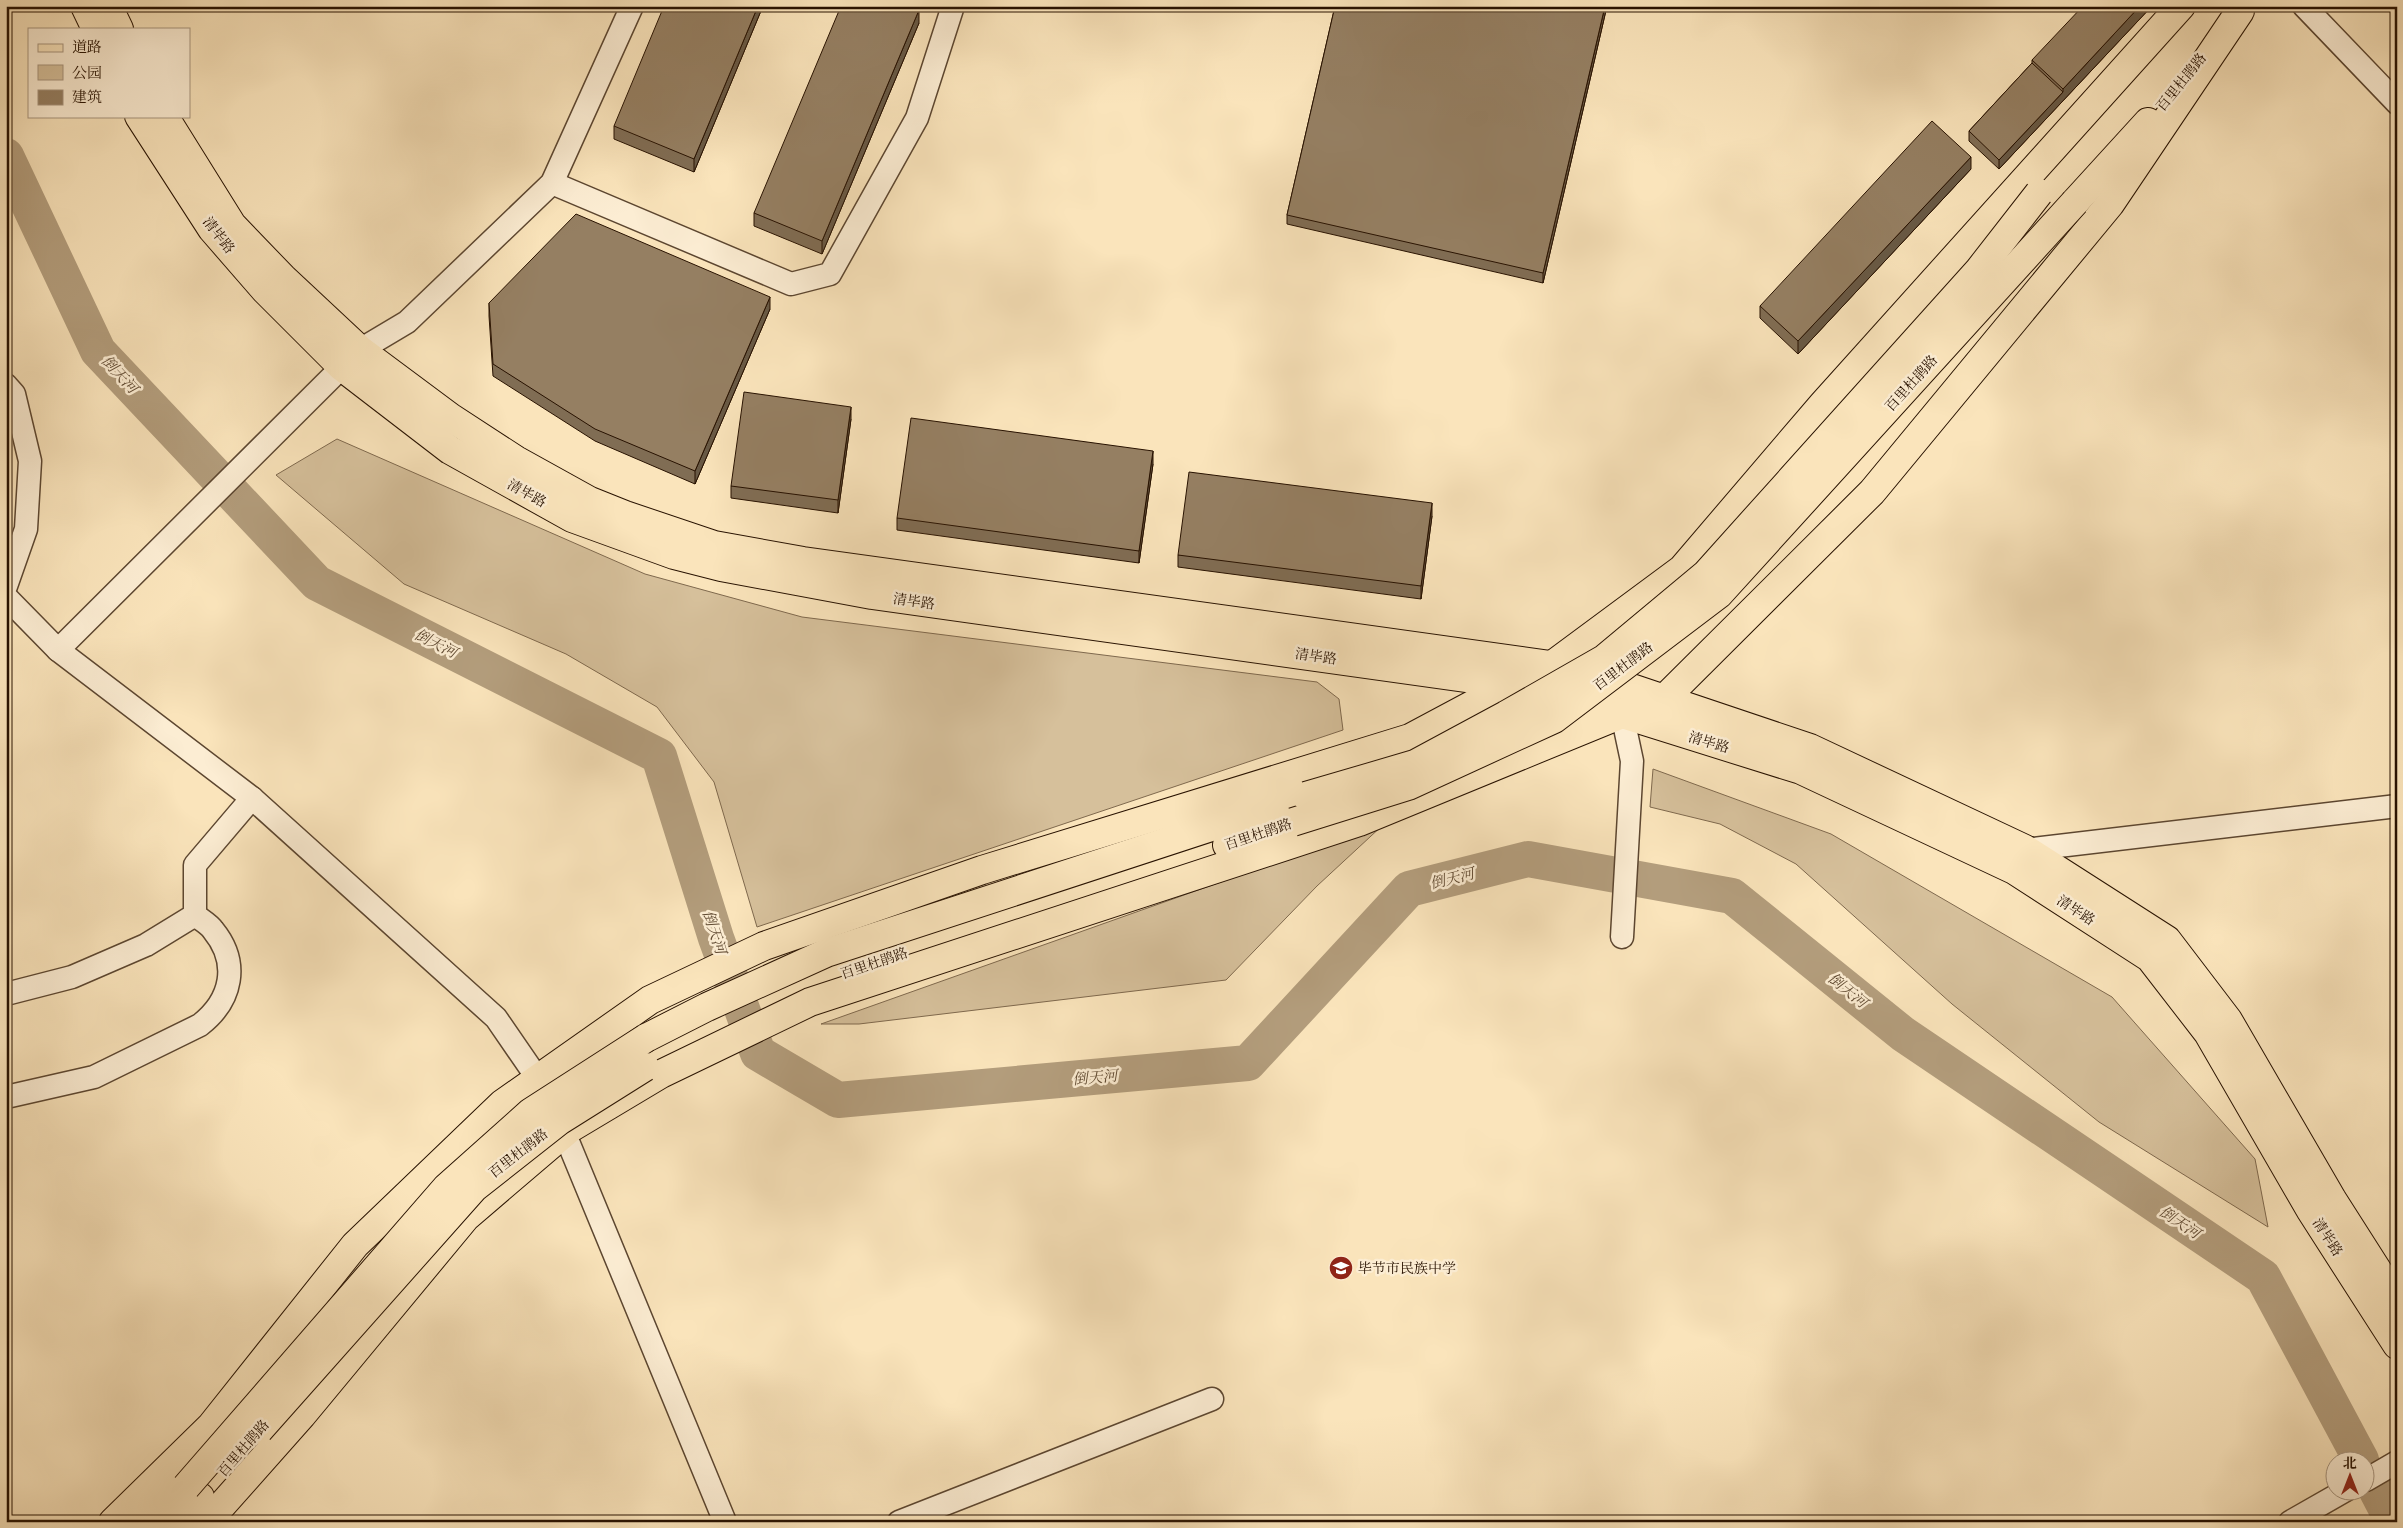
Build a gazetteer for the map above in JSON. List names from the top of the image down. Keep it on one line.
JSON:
{"streets":{"main road":["百里杜鹃路","清毕路"]},"water":["倒天河"],"places":{"school or university":["毕节市民族中学"]},"legend":["道路","公园","建筑"],"north":"top"}
